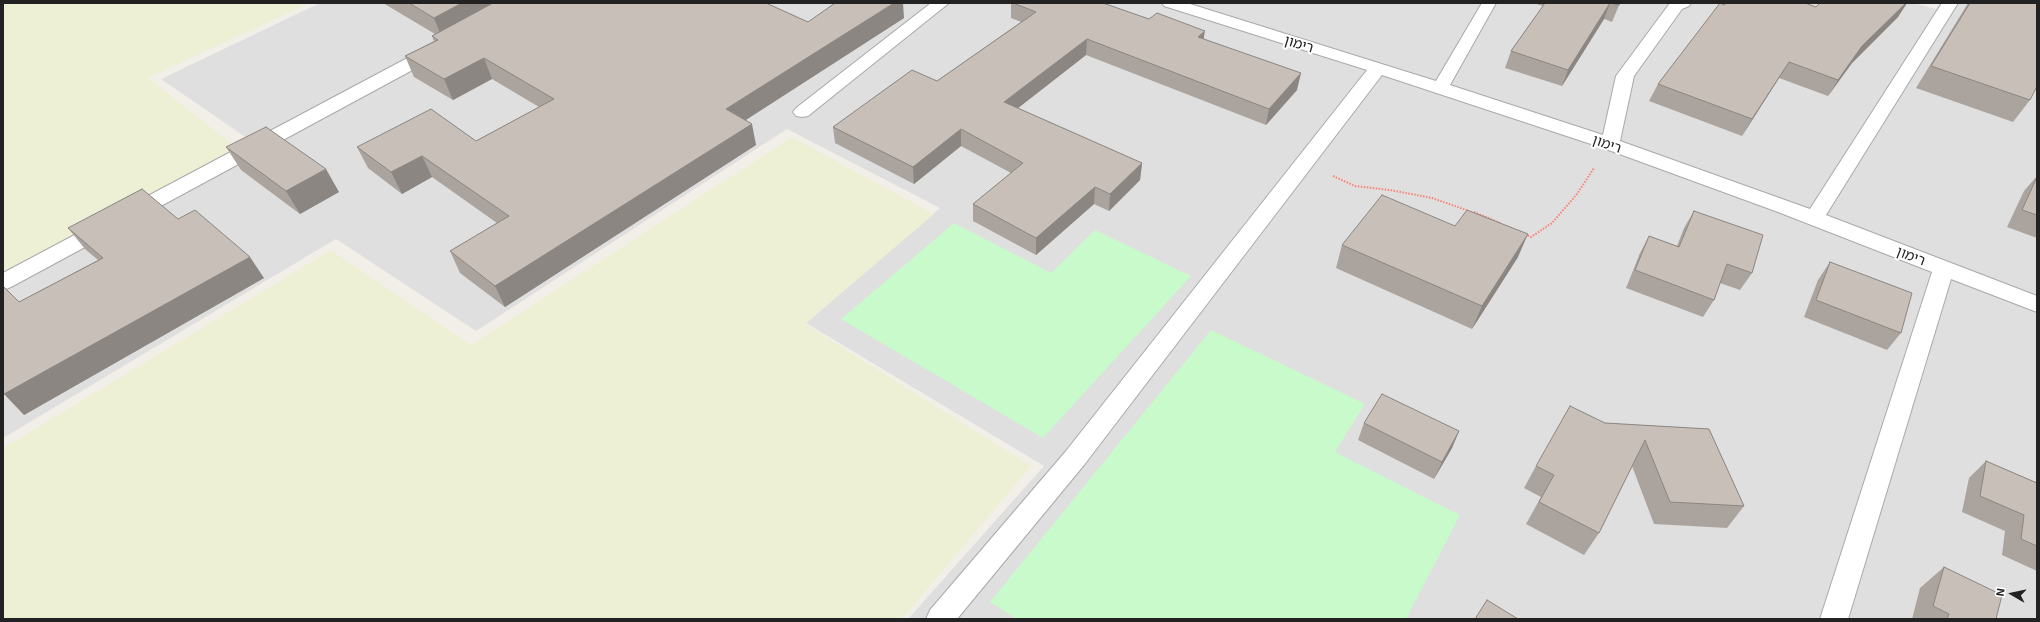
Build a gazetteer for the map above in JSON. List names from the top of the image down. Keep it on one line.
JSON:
{"streets":{"street":["רימון"]},"north":"left"}
